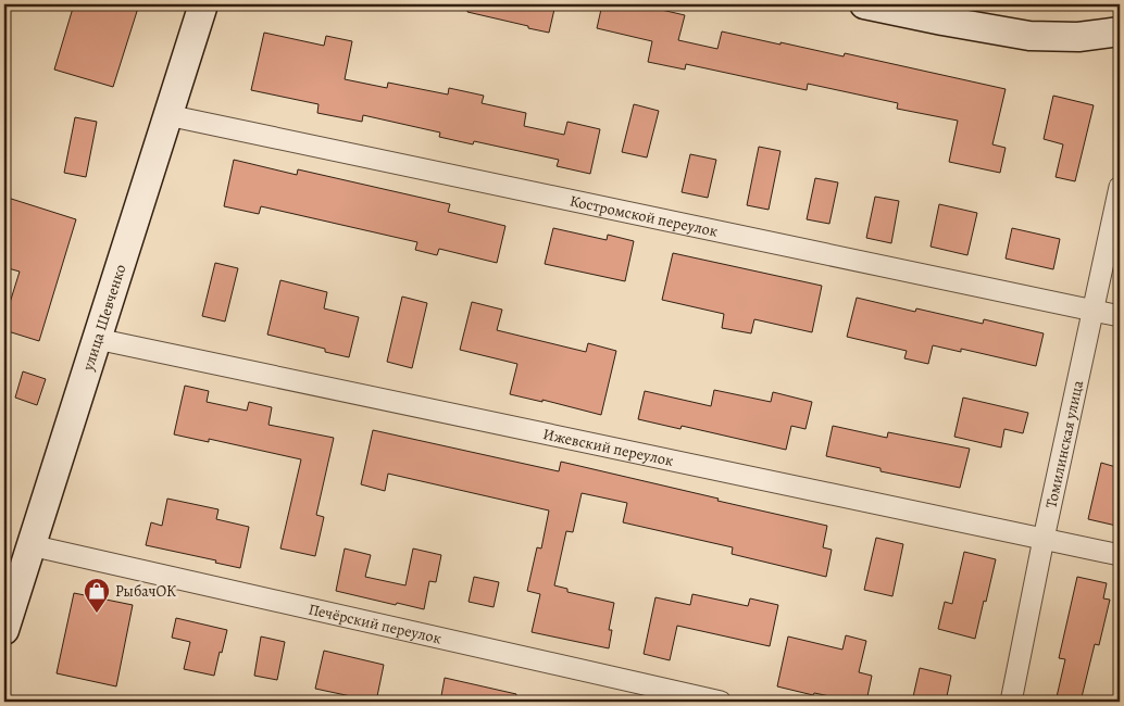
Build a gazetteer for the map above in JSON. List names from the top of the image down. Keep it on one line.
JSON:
{"streets":{"main road":["улица Шевченко"],"street":["Костромской переулок","Томилинская улица","Ижевский переулок","Печёрский переулок"]},"crossings":[["Костромской переулок","улица Шевченко"],["Костромской переулок","Томилинская улица"],["улица Шевченко","Ижевский переулок"],["улица Шевченко","Печёрский переулок"],["Томилинская улица","Ижевский переулок"]],"places":{"shop":["РыбачОК"]}}
